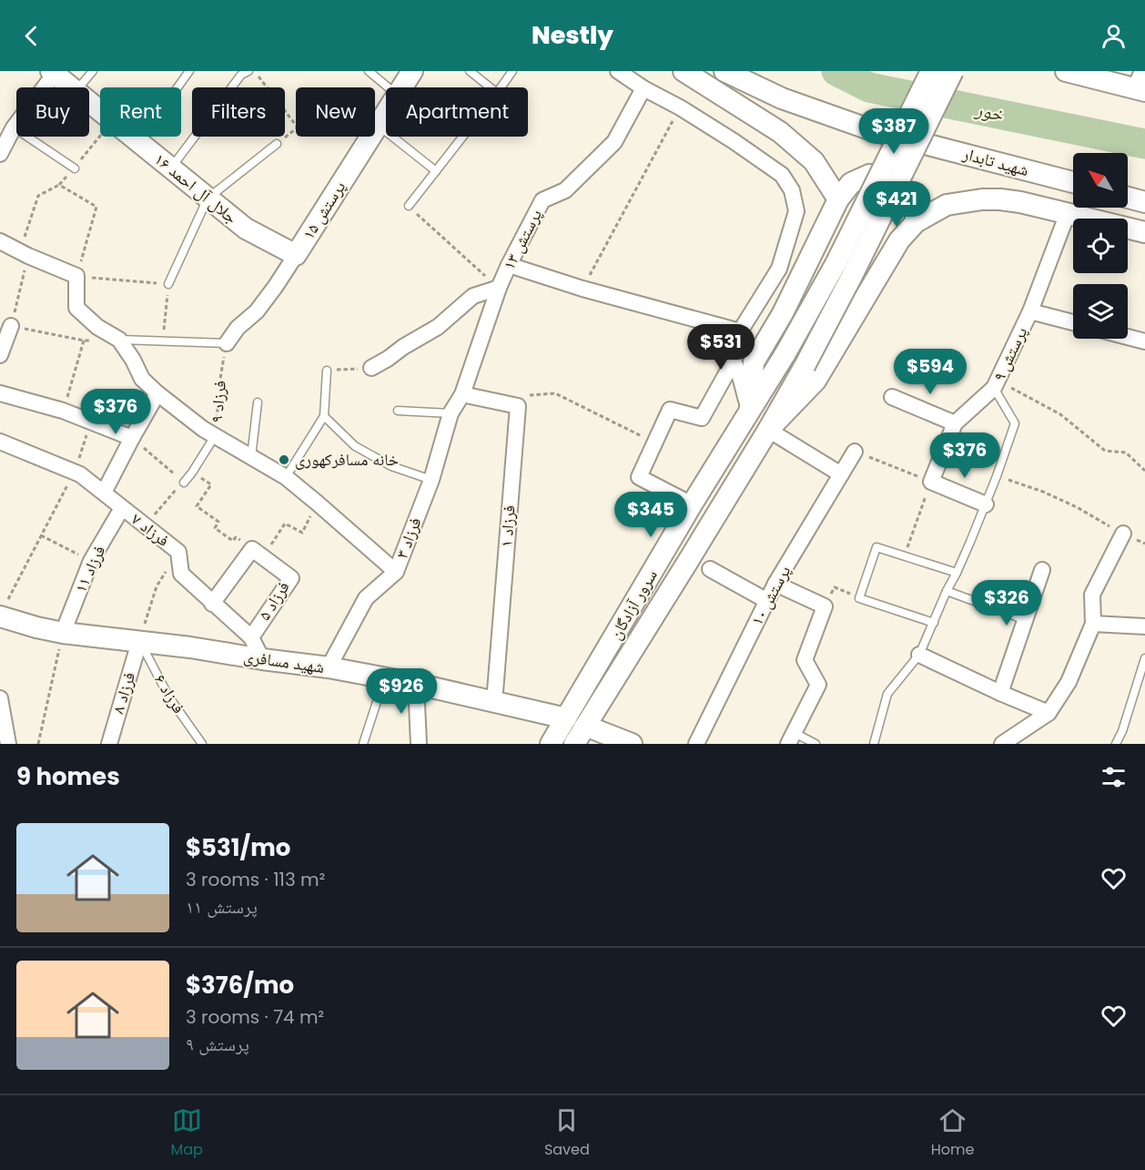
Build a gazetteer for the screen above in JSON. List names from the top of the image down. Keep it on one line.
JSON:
{"streets":{"main road":["شهید تابدار","جلال آل احمد ۱۶","پرستش ۱۵","سرور آزادگان","شهید مسافری"],"street":["پرستش ۱۳","پرستش ۹","فرزاد ۱","فرزاد ۷","فرزاد ۳","فرزاد ۱۱","پرستش ۱۰","فرزاد ۵","فرزاد ۸"],"lane":["فرزاد ۹","فرزاد ۶"]},"crossings":[["جلال آل احمد ۱۶","پرستش ۱۵"],["پرستش ۱۵","فرزاد ۹"],["پرستش ۱۳","فرزاد ۳"],["فرزاد ۱","شهید مسافری"],["فرزاد ۷","فرزاد ۱۱"],["فرزاد ۷","فرزاد ۵"],["فرزاد ۷","شهید مسافری"],["فرزاد ۳","شهید مسافری"],["فرزاد ۱۱","شهید مسافری"],["سرور آزادگان","شهید مسافری"],["شهید مسافری","فرزاد ۸"],["شهید مسافری","فرزاد ۶"],["فرزاد ۸","فرزاد ۶"]],"water":["خور"],"places":["خانه مسافرکهوری"],"north":"top left","page":{"header":"Nestly","chip":["Buy","Rent","Filters","New","Apartment"],"price":["$387","$421","$531","$594","$376","$376","$345","$326","$926"],"heading":"9 homes","list":[{"name":"$531/mo","note":"3 rooms · 113 m² · پرستش ۱۱"},{"name":"$376/mo","note":"3 rooms · 74 m² · پرستش ۹"}],"tabs":["Map","Saved","Home"]}}
